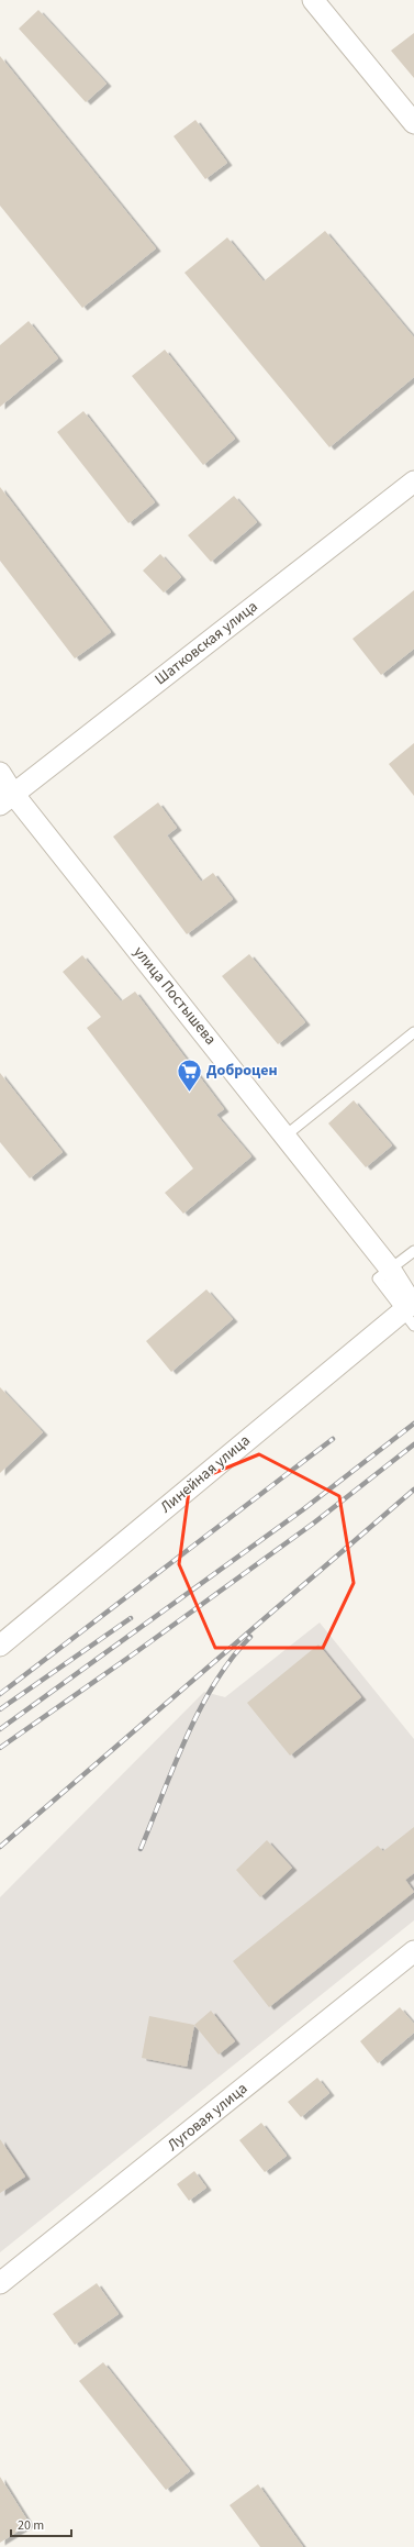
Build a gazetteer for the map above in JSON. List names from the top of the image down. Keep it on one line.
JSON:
{"streets":{"street":["Шатковская улица","улица Постышева","Линейная улица","Луговая улица"]},"crossings":[["Шатковская улица","улица Постышева"],["улица Постышева","Линейная улица"]],"places":{"supermarket":["Доброцен"]},"scale_bar":"20 m"}
